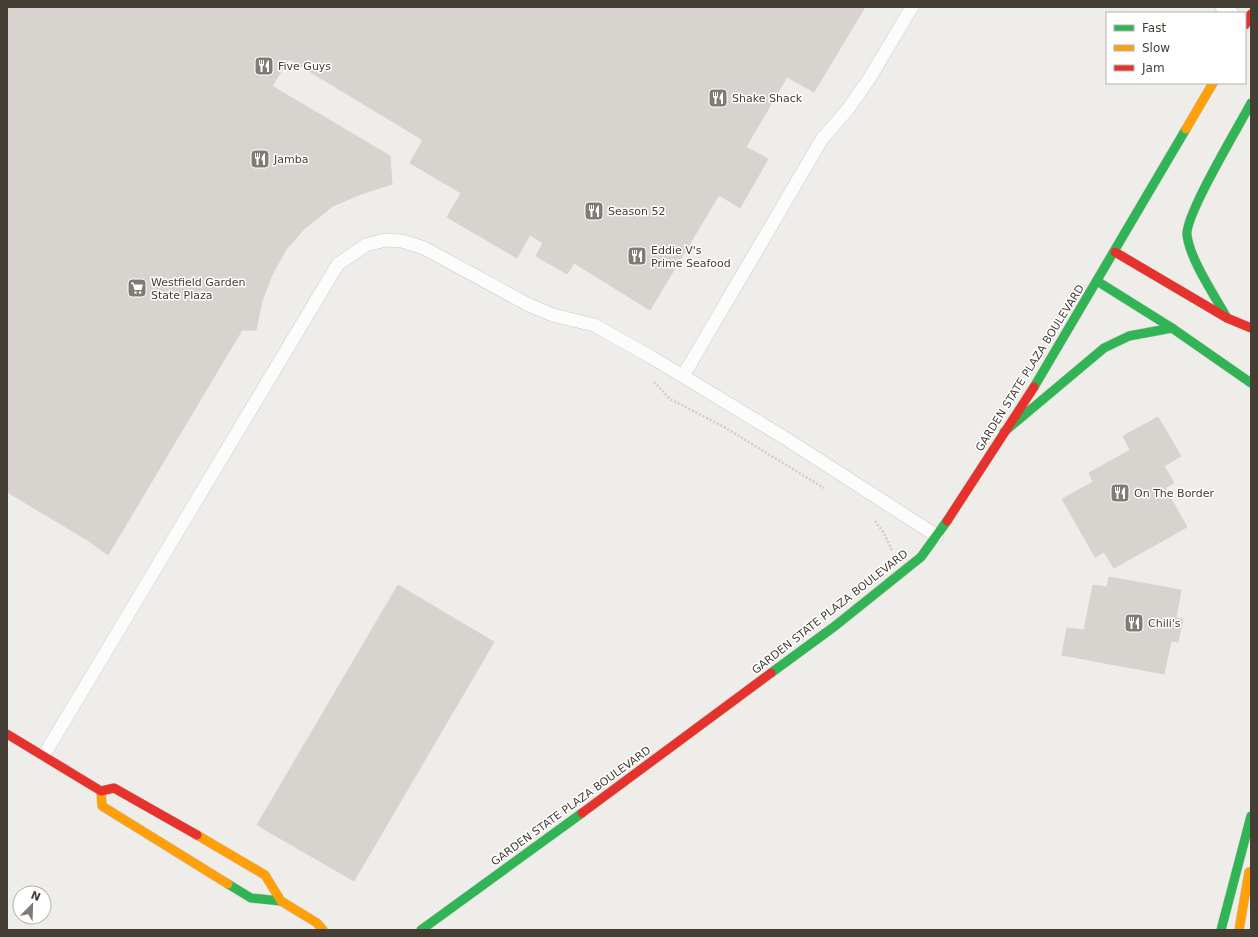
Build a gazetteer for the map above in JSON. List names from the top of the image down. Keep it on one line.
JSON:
{"streets":{"main road":["GARDEN STATE PLAZA BOULEVARD"]},"places":{"restaurant":["Five Guys","Shake Shack","Jamba","Season 52","Eddie V's Prime Seafood","On The Border","Chili's"],"supermarket":["Westfield Garden State Plaza"]},"legend":["Fast","Slow","Jam"],"north":"top right"}
